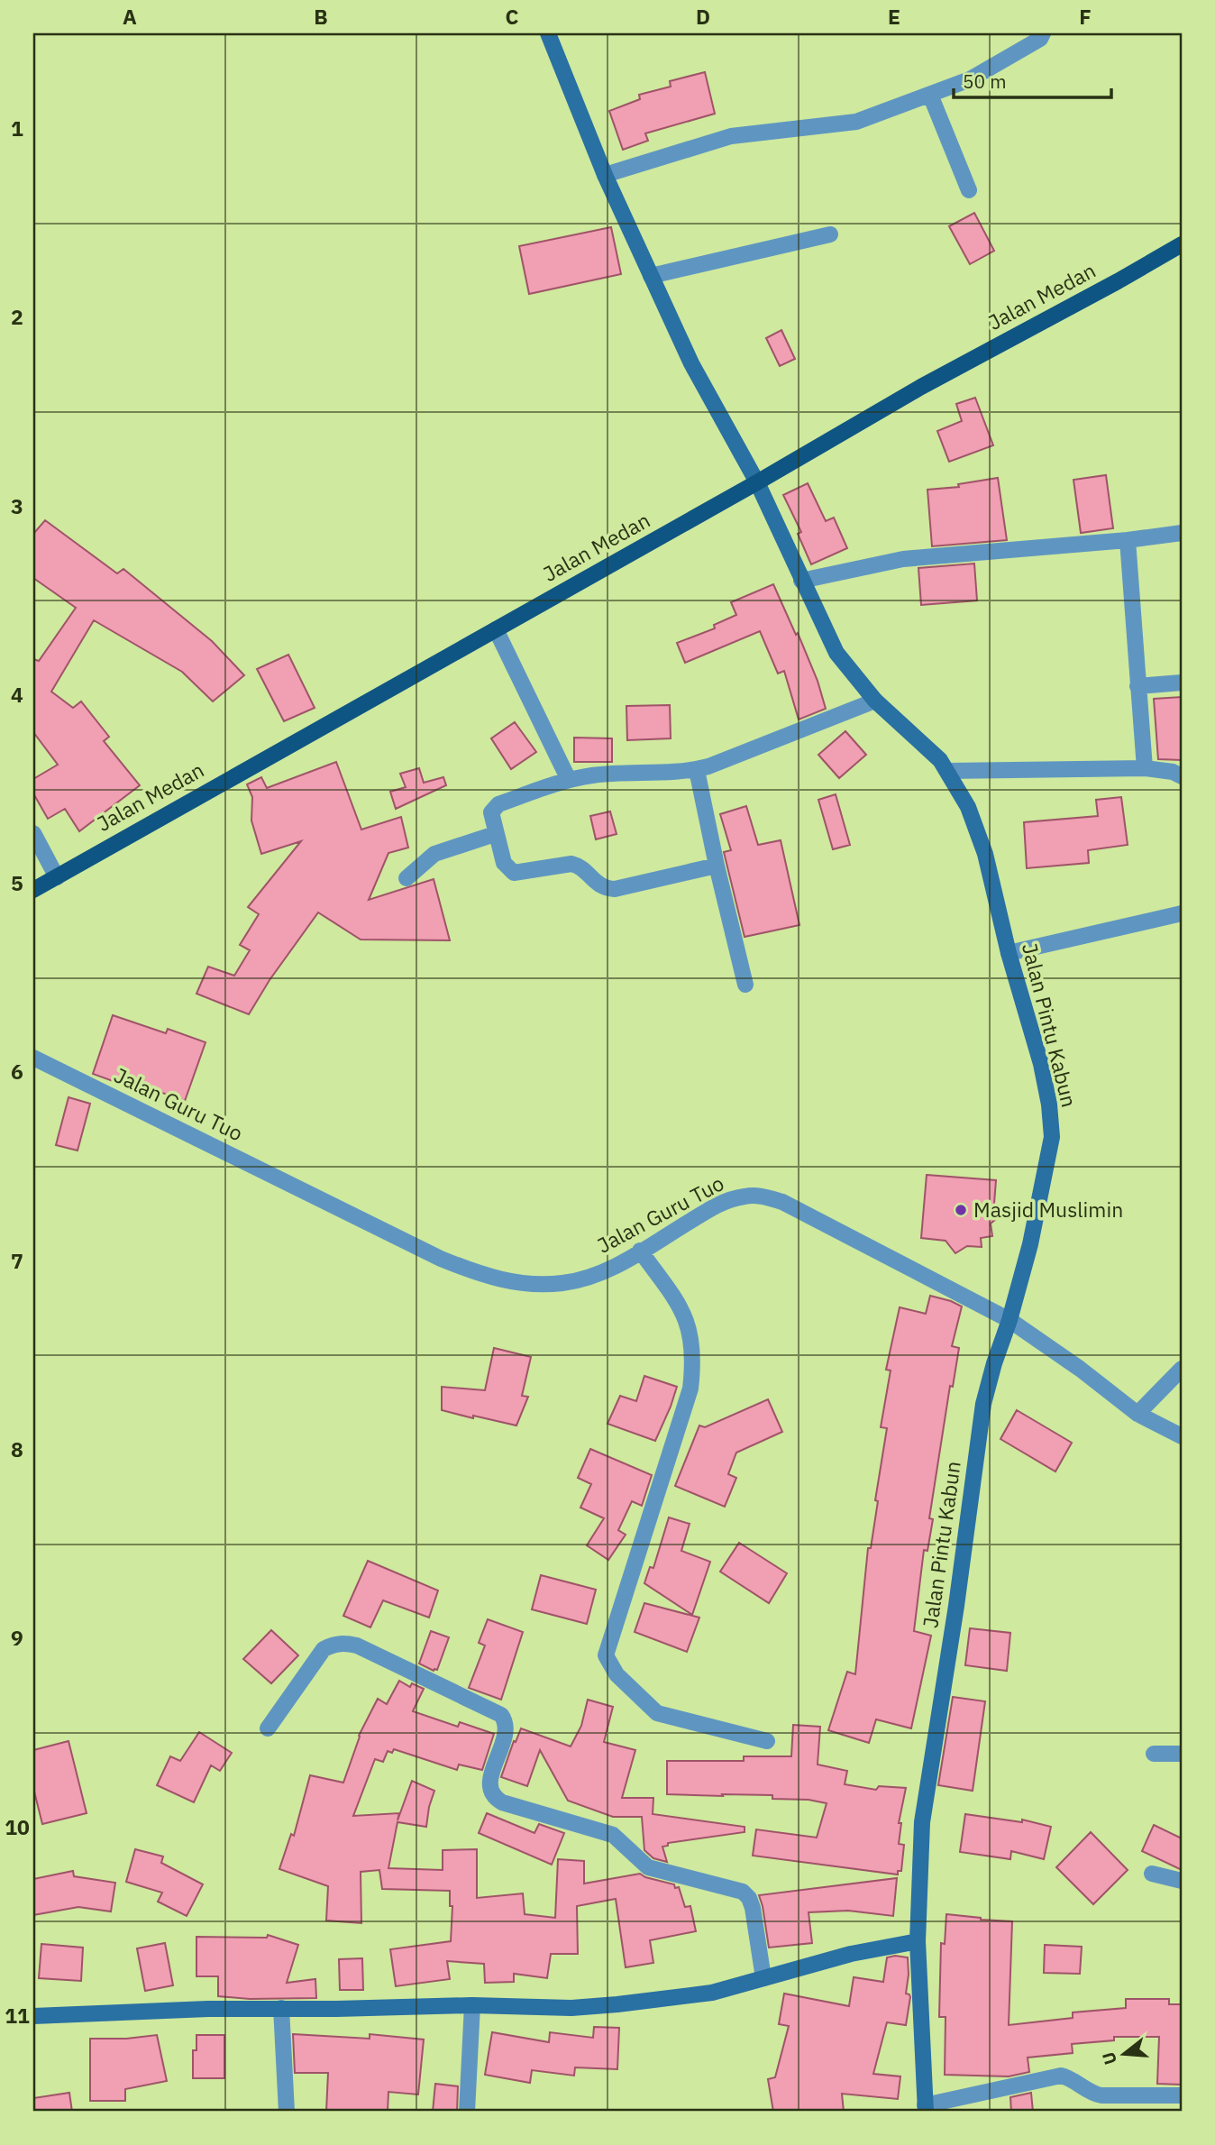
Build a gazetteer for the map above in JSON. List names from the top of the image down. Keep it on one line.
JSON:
{"streets":{"main road":["Jalan Medan"],"street":["Jalan Pintu Kabun","Jalan Guru Tuo"]},"crossings":[["Jalan Medan","Jalan Pintu Kabun"],["Jalan Pintu Kabun","Jalan Guru Tuo"]],"places":["Masjid Muslimin"],"scale_bar":"50 m","north":"left","grid":{"columns":["A","B","C","D","E","F"],"rows":["1","2","3","4","5","6","7","8","9","10","11"]}}
